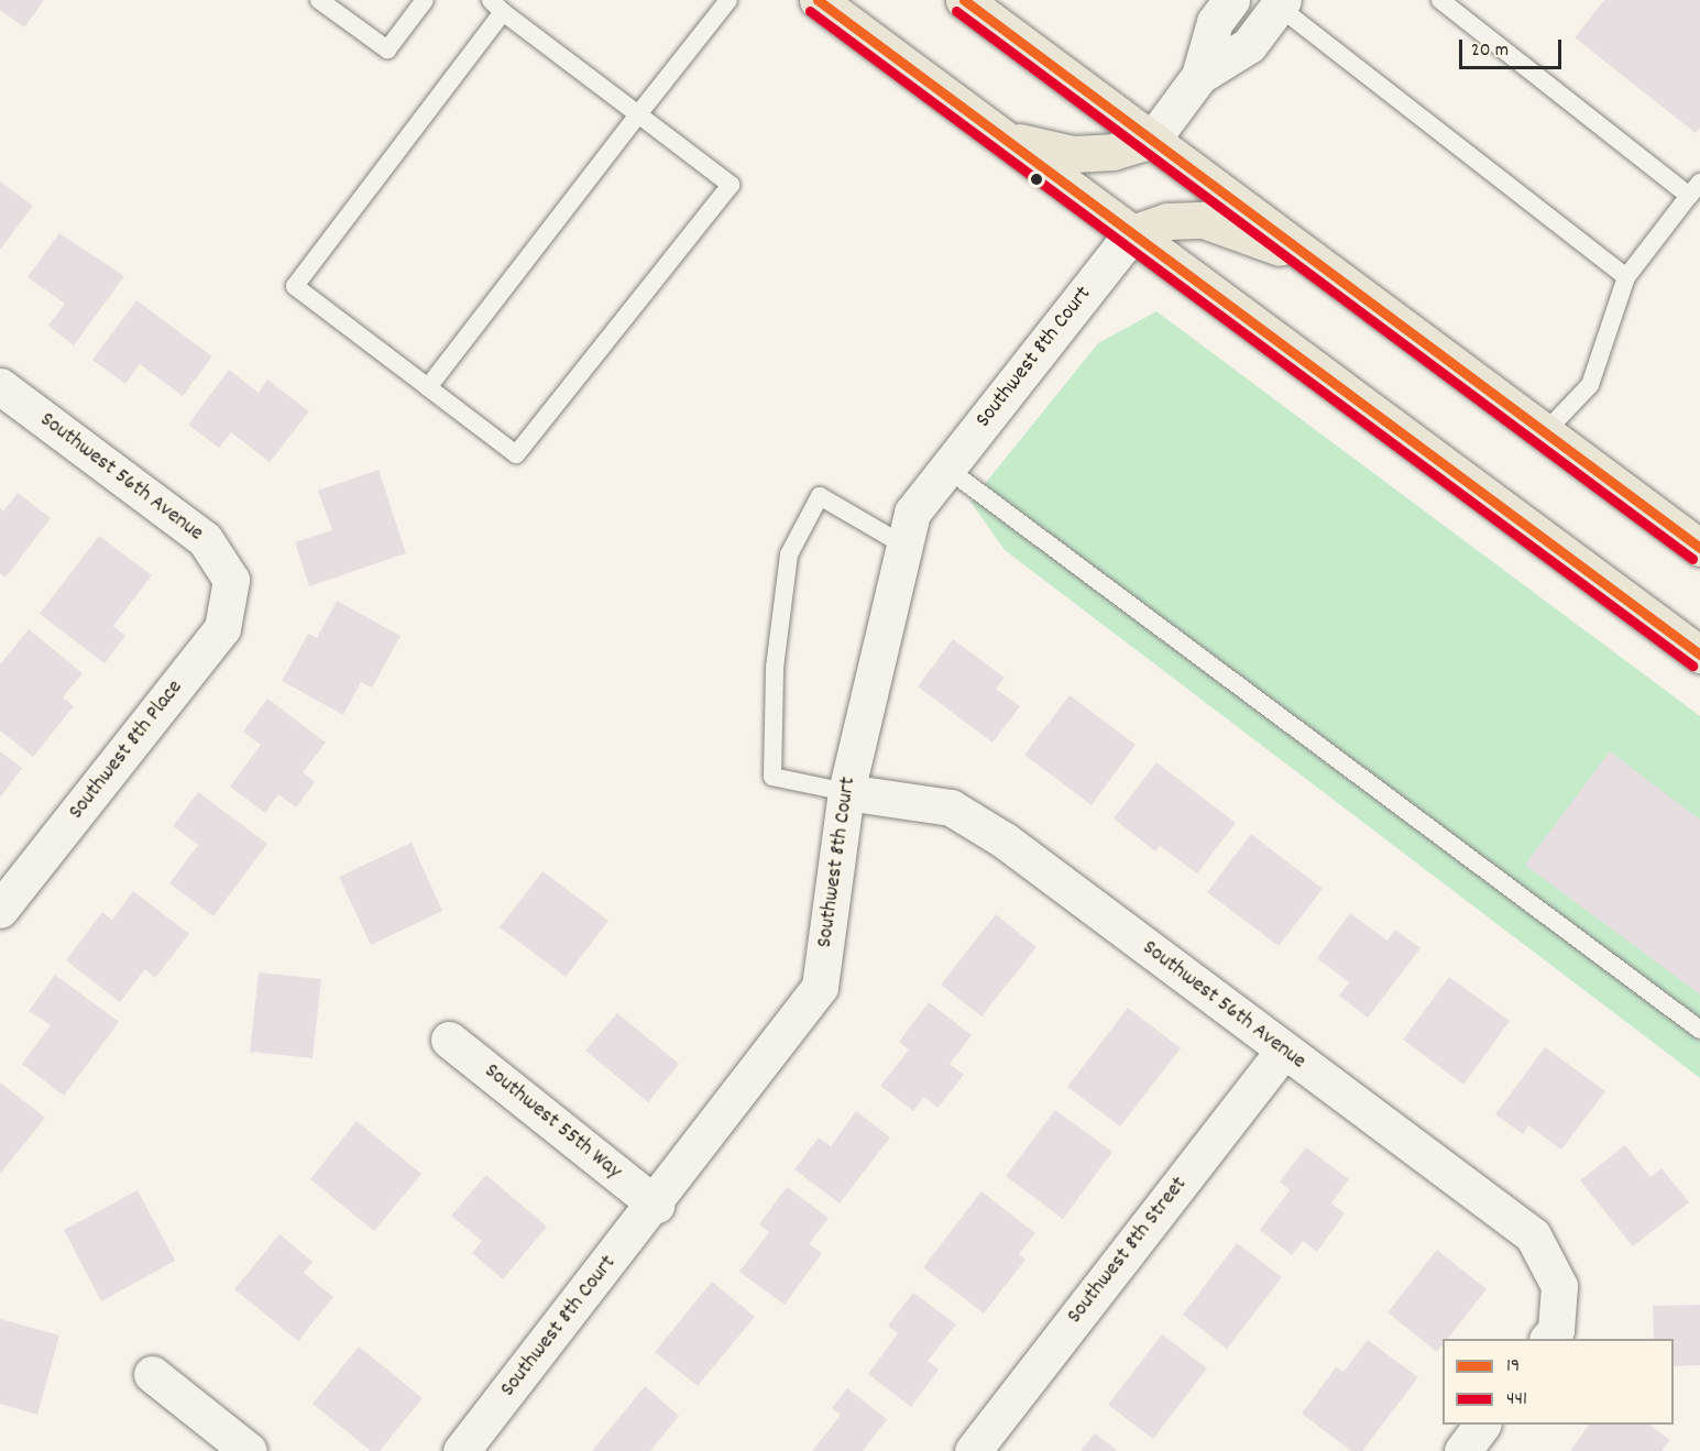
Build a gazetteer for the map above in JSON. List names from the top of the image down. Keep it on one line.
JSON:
{"streets":{"street":["Southwest 8th Court","Southwest 56th Avenue","Southwest 8th Place","Southwest 55th Way","Southwest 8th Street"]},"crossings":[["Southwest 8th Court","Southwest 56th Avenue"],["Southwest 8th Court","Southwest 55th Way"],["Southwest 56th Avenue","Southwest 8th Place"],["Southwest 56th Avenue","Southwest 8th Street"]],"lines":["transit line 19","transit line 441"],"legend":["19","441"],"scale_bar":"20 m"}
